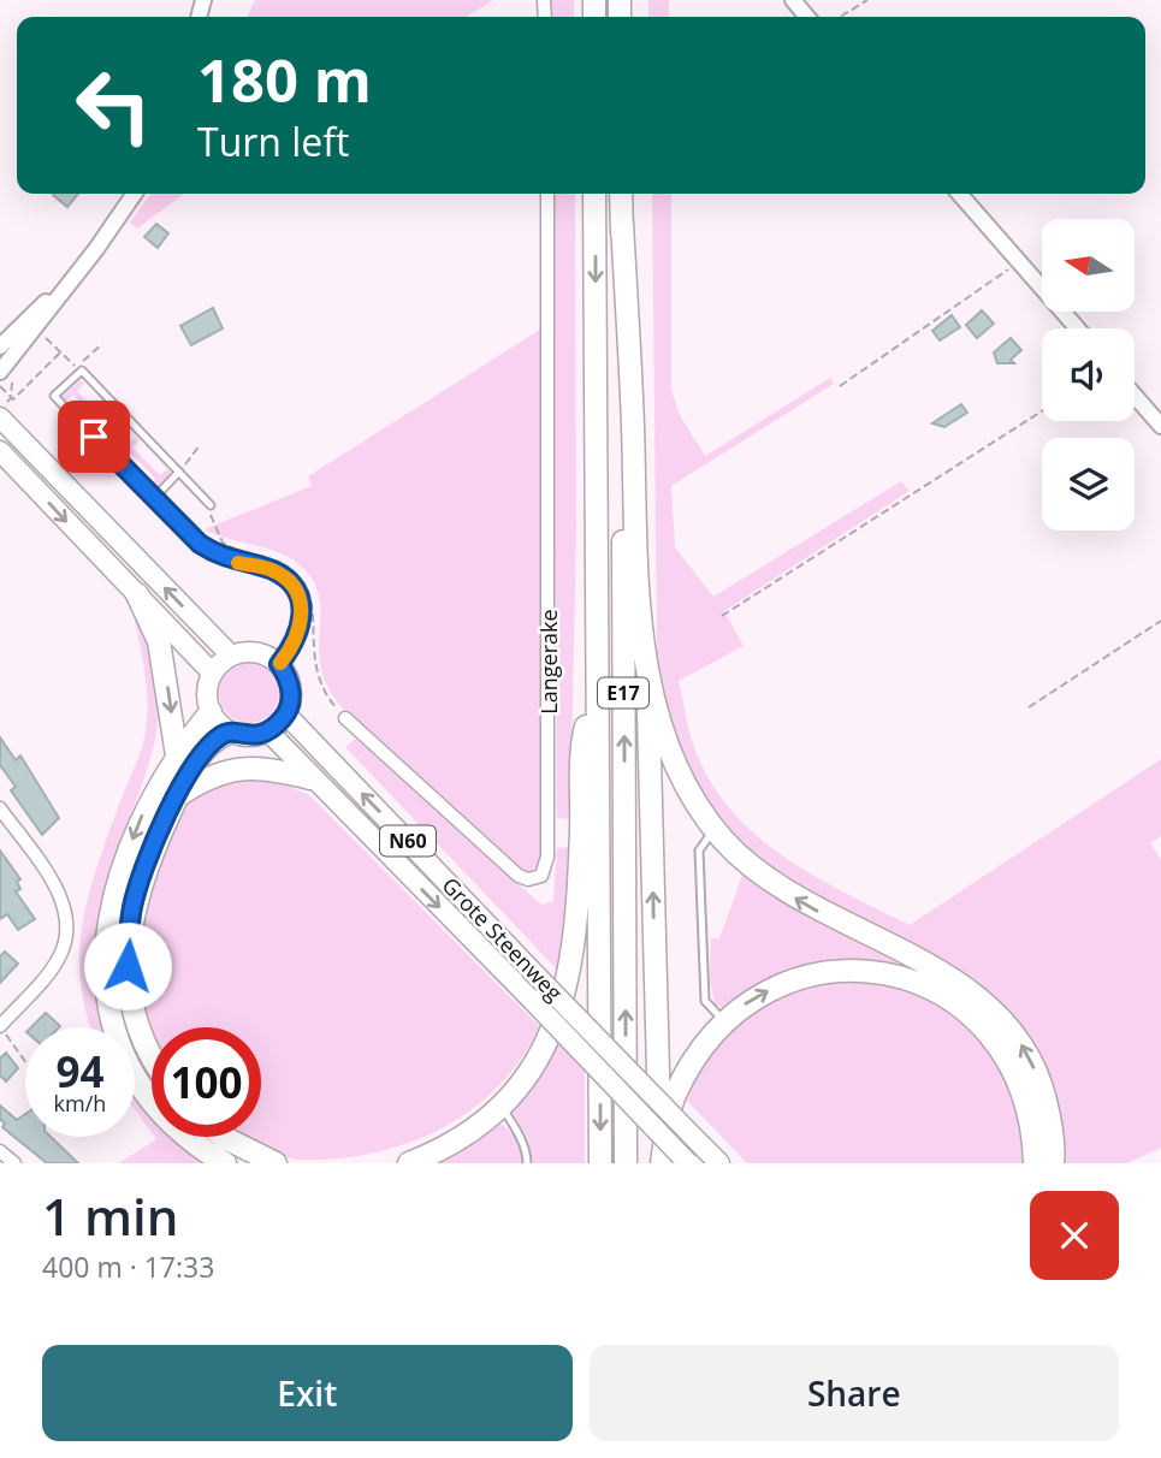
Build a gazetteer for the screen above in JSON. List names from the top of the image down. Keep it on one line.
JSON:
{"streets":{"highway":["E17","N60","Grote Steenweg"],"street":["Langerake"]},"north":"left","page":{"turn":["180 m","Turn left"],"speed":"94 km/h","limit":"100","heading":["1 min","400 m · 17:33"],"buttons":["Exit","Share"]}}
